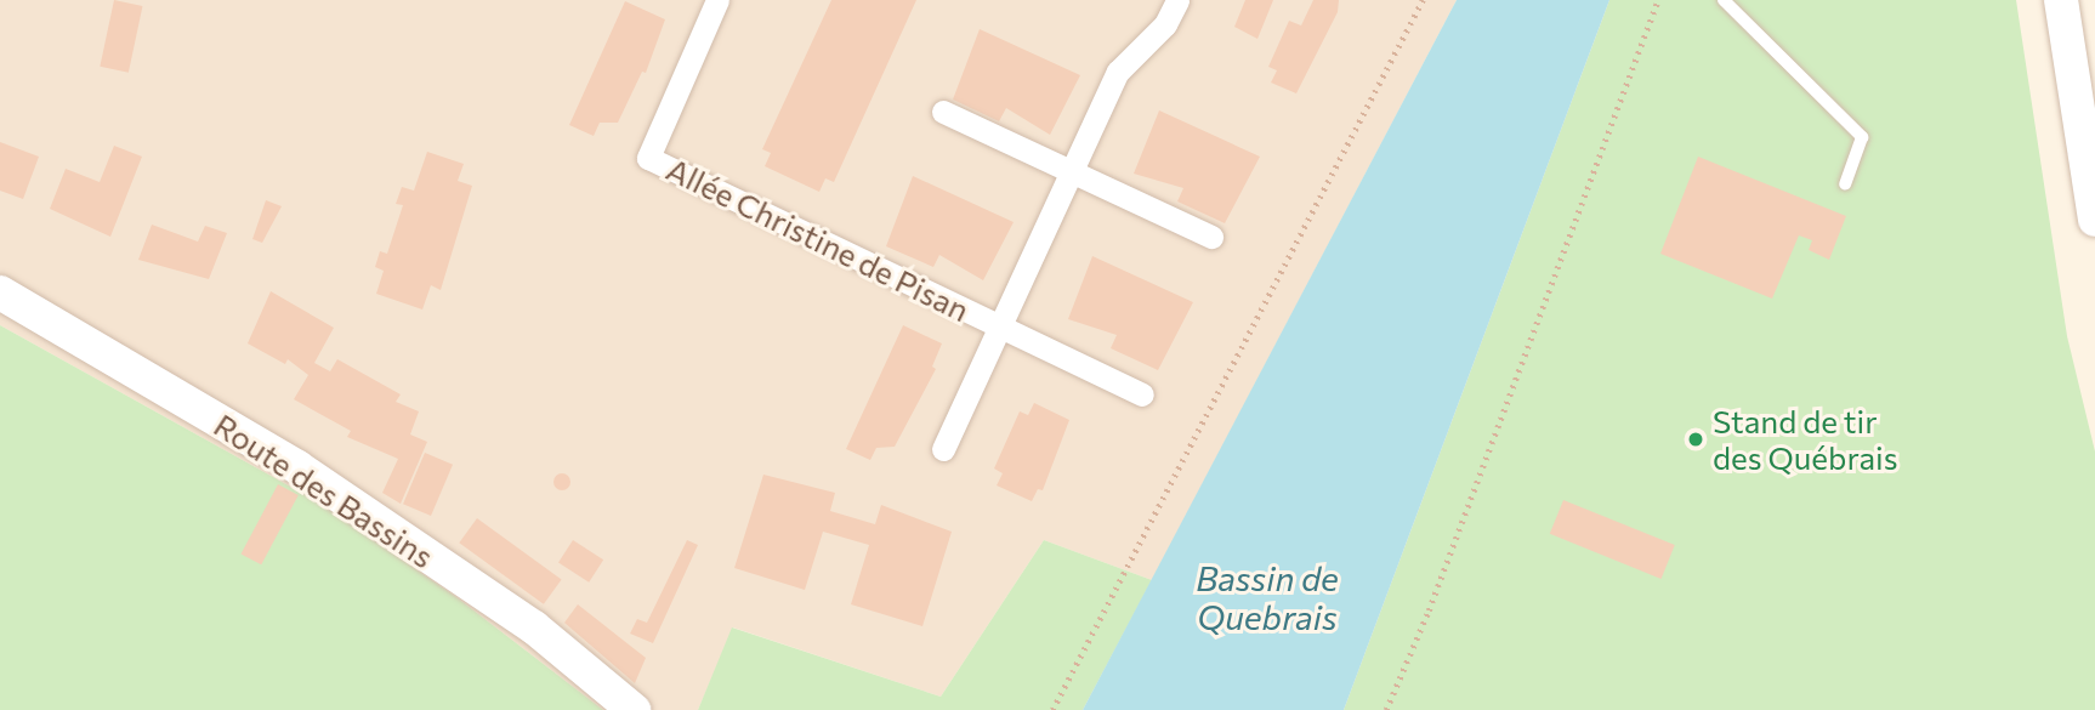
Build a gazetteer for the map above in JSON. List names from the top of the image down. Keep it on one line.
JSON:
{"streets":{"main road":["Route des Bassins"],"street":["Allée Christine de Pisan"]},"water":["Bassin de Quebrais"],"places":["Stand de tir des Québrais"]}
